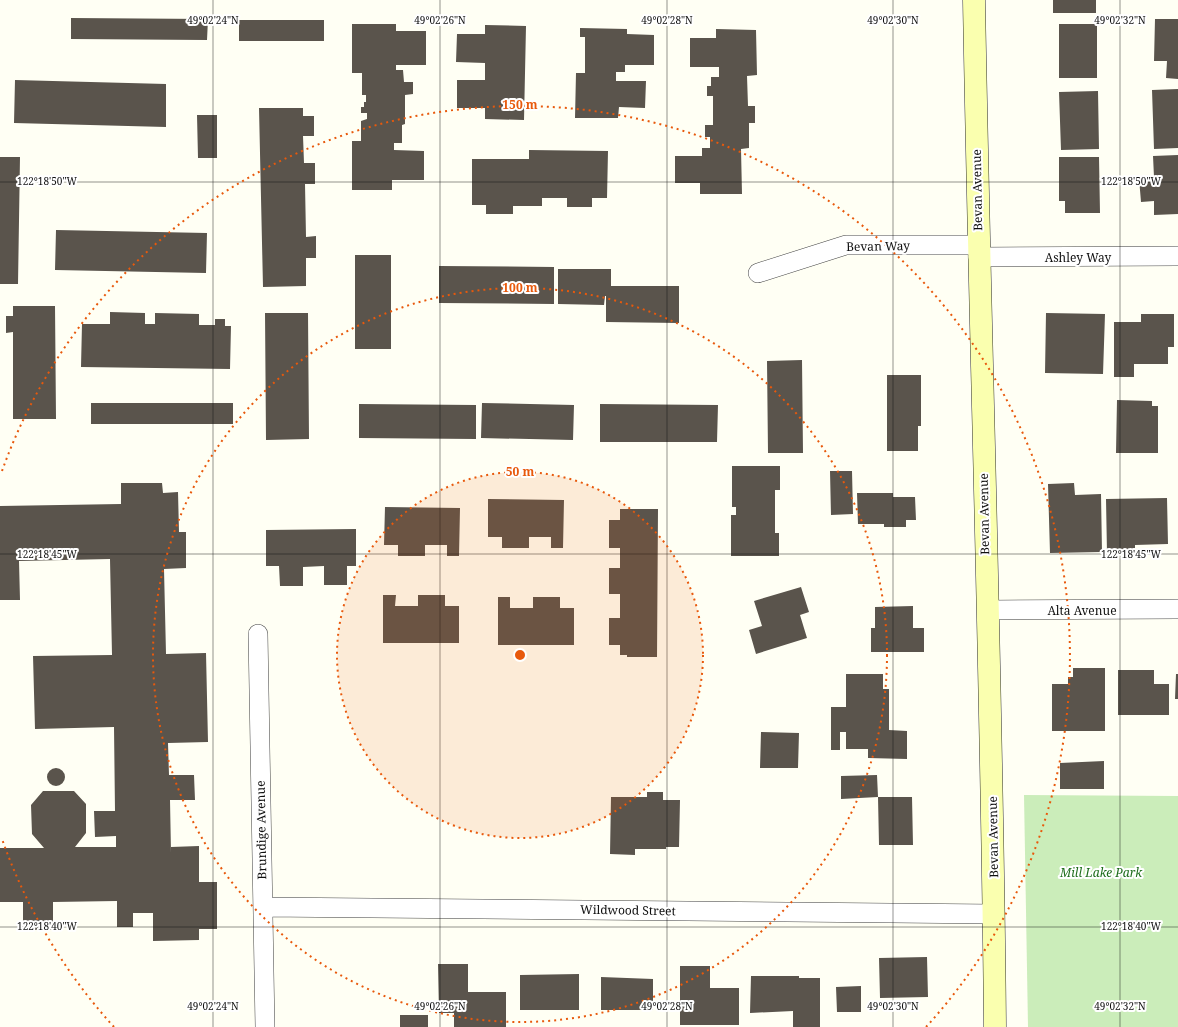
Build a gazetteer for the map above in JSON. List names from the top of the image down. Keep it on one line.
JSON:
{"streets":{"street":["Bevan Avenue","Bevan Way","Ashley Way","Alta Avenue","Brundige Avenue","Wildwood Street"]},"crossings":[["Bevan Avenue","Bevan Way"],["Bevan Avenue","Ashley Way"],["Bevan Avenue","Alta Avenue"],["Bevan Avenue","Wildwood Street"],["Bevan Way","Ashley Way"],["Brundige Avenue","Wildwood Street"]],"parks":["Mill Lake Park"],"coordinates":["49°02'24\"N","49°02'26\"N","49°02'28\"N","49°02'30\"N","49°02'32\"N","122°18'50\"W","122°18'45\"W","122°18'40\"W"],"rings":["150 m","100 m","50 m"]}
